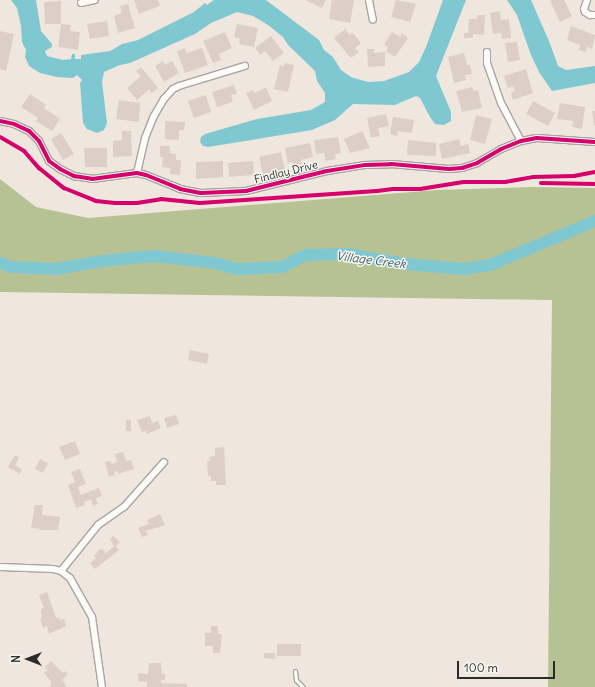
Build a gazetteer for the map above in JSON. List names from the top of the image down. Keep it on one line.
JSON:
{"streets":{"street":["Findlay Drive"]},"water":["Village Creek"],"scale_bar":"100 m","north":"left"}
